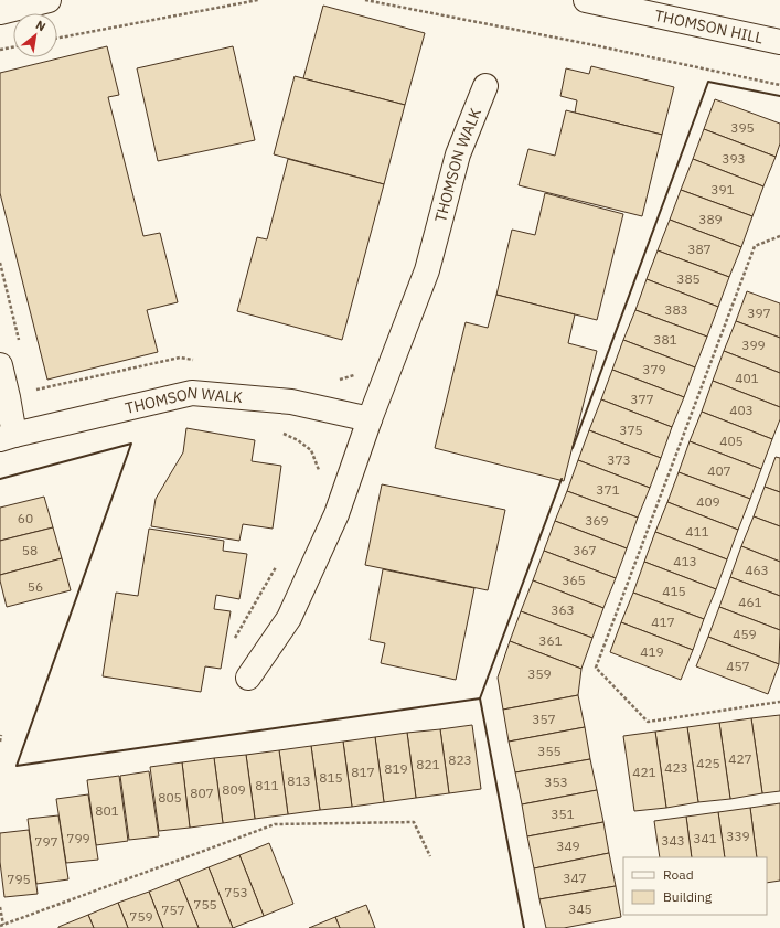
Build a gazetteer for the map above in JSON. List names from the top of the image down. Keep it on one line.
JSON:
{"streets":{"street":["THOMSON HILL","THOMSON WALK"]},"house_numbers":["395","393","391","389","387","385","383","397","381","399","379","401","377","403","375","405","373","407","371","409","60","369","411","58","367","413","463","365","56","415","461","363","417","459","361","419","457","359","357","355","427","823","425","821","423","819","817","421","815","813","353","811","809","807","805","801","351","339","799","341","343","797","349","347","795","753","755","345","757","759"],"legend":["Road","Building"],"north":"top right"}
